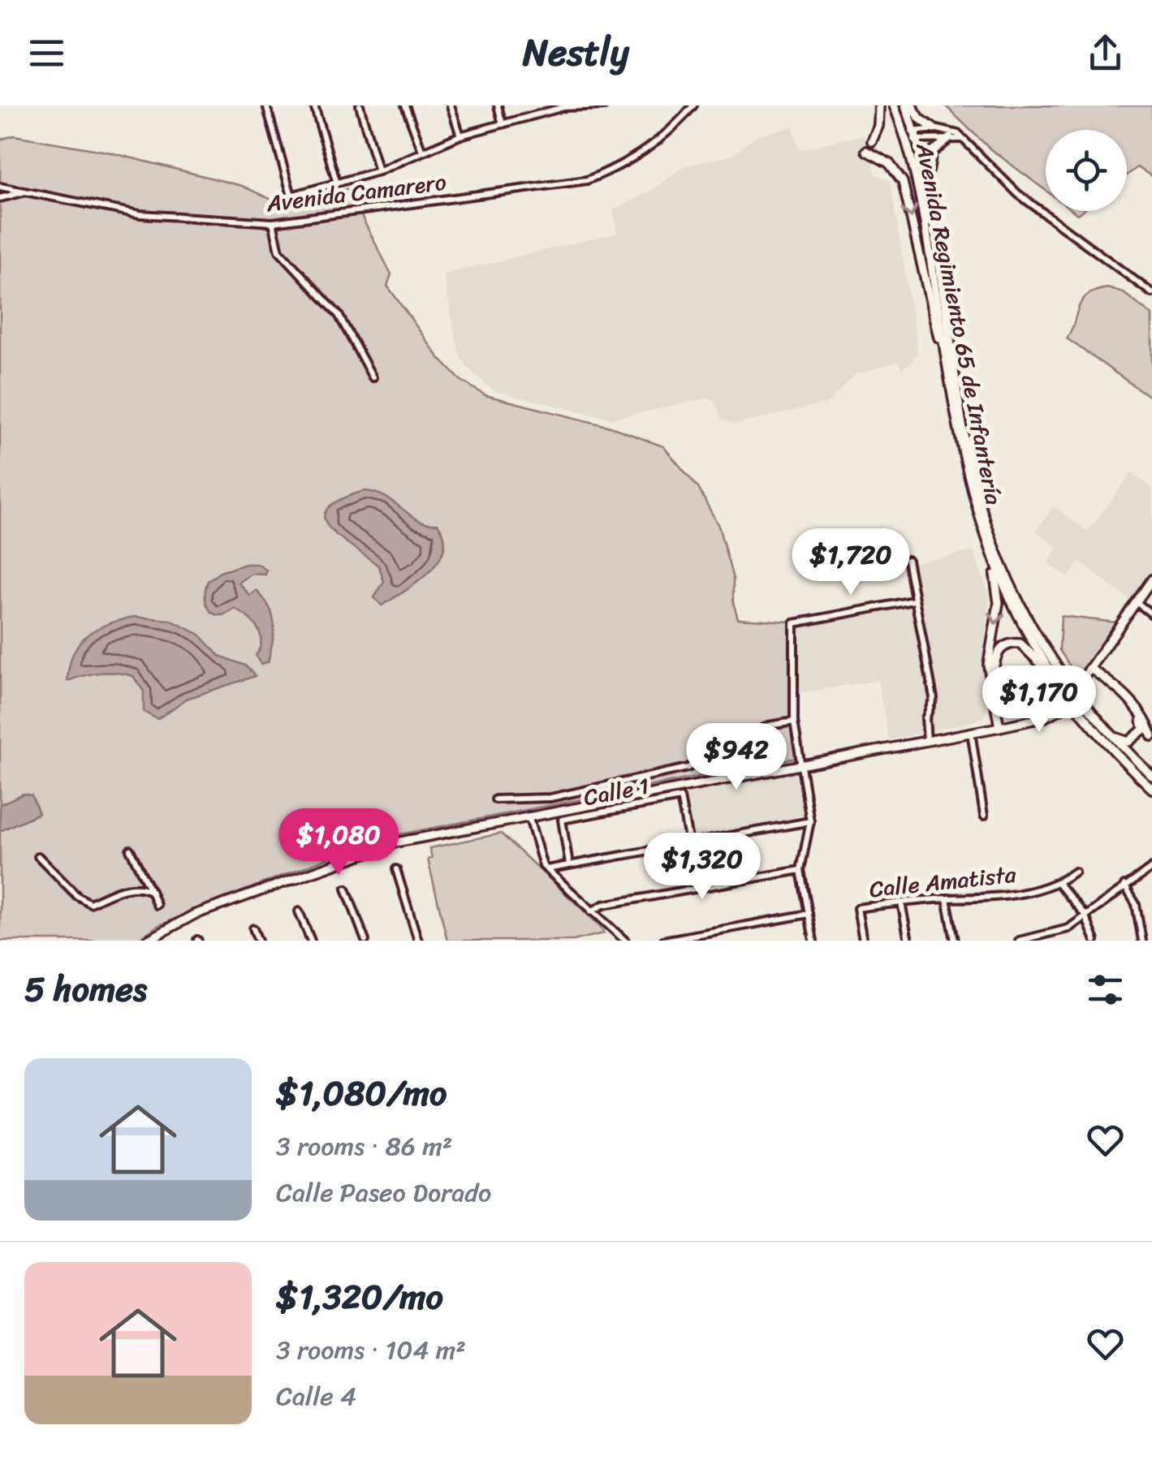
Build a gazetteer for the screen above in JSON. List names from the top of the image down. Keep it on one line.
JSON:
{"streets":{"main road":["Avenida Regimiento 65 de Infantería"],"street":["Avenida Camarero","Calle 1","Calle Amatista"]},"page":{"header":"Nestly","price":["$1,720","$1,170","$942","$1,080","$1,320"],"heading":"5 homes","list":[{"name":"$1,080/mo","note":"3 rooms · 86 m² · Calle Paseo Dorado"},{"name":"$1,320/mo","note":"3 rooms · 104 m² · Calle 4"}]}}
